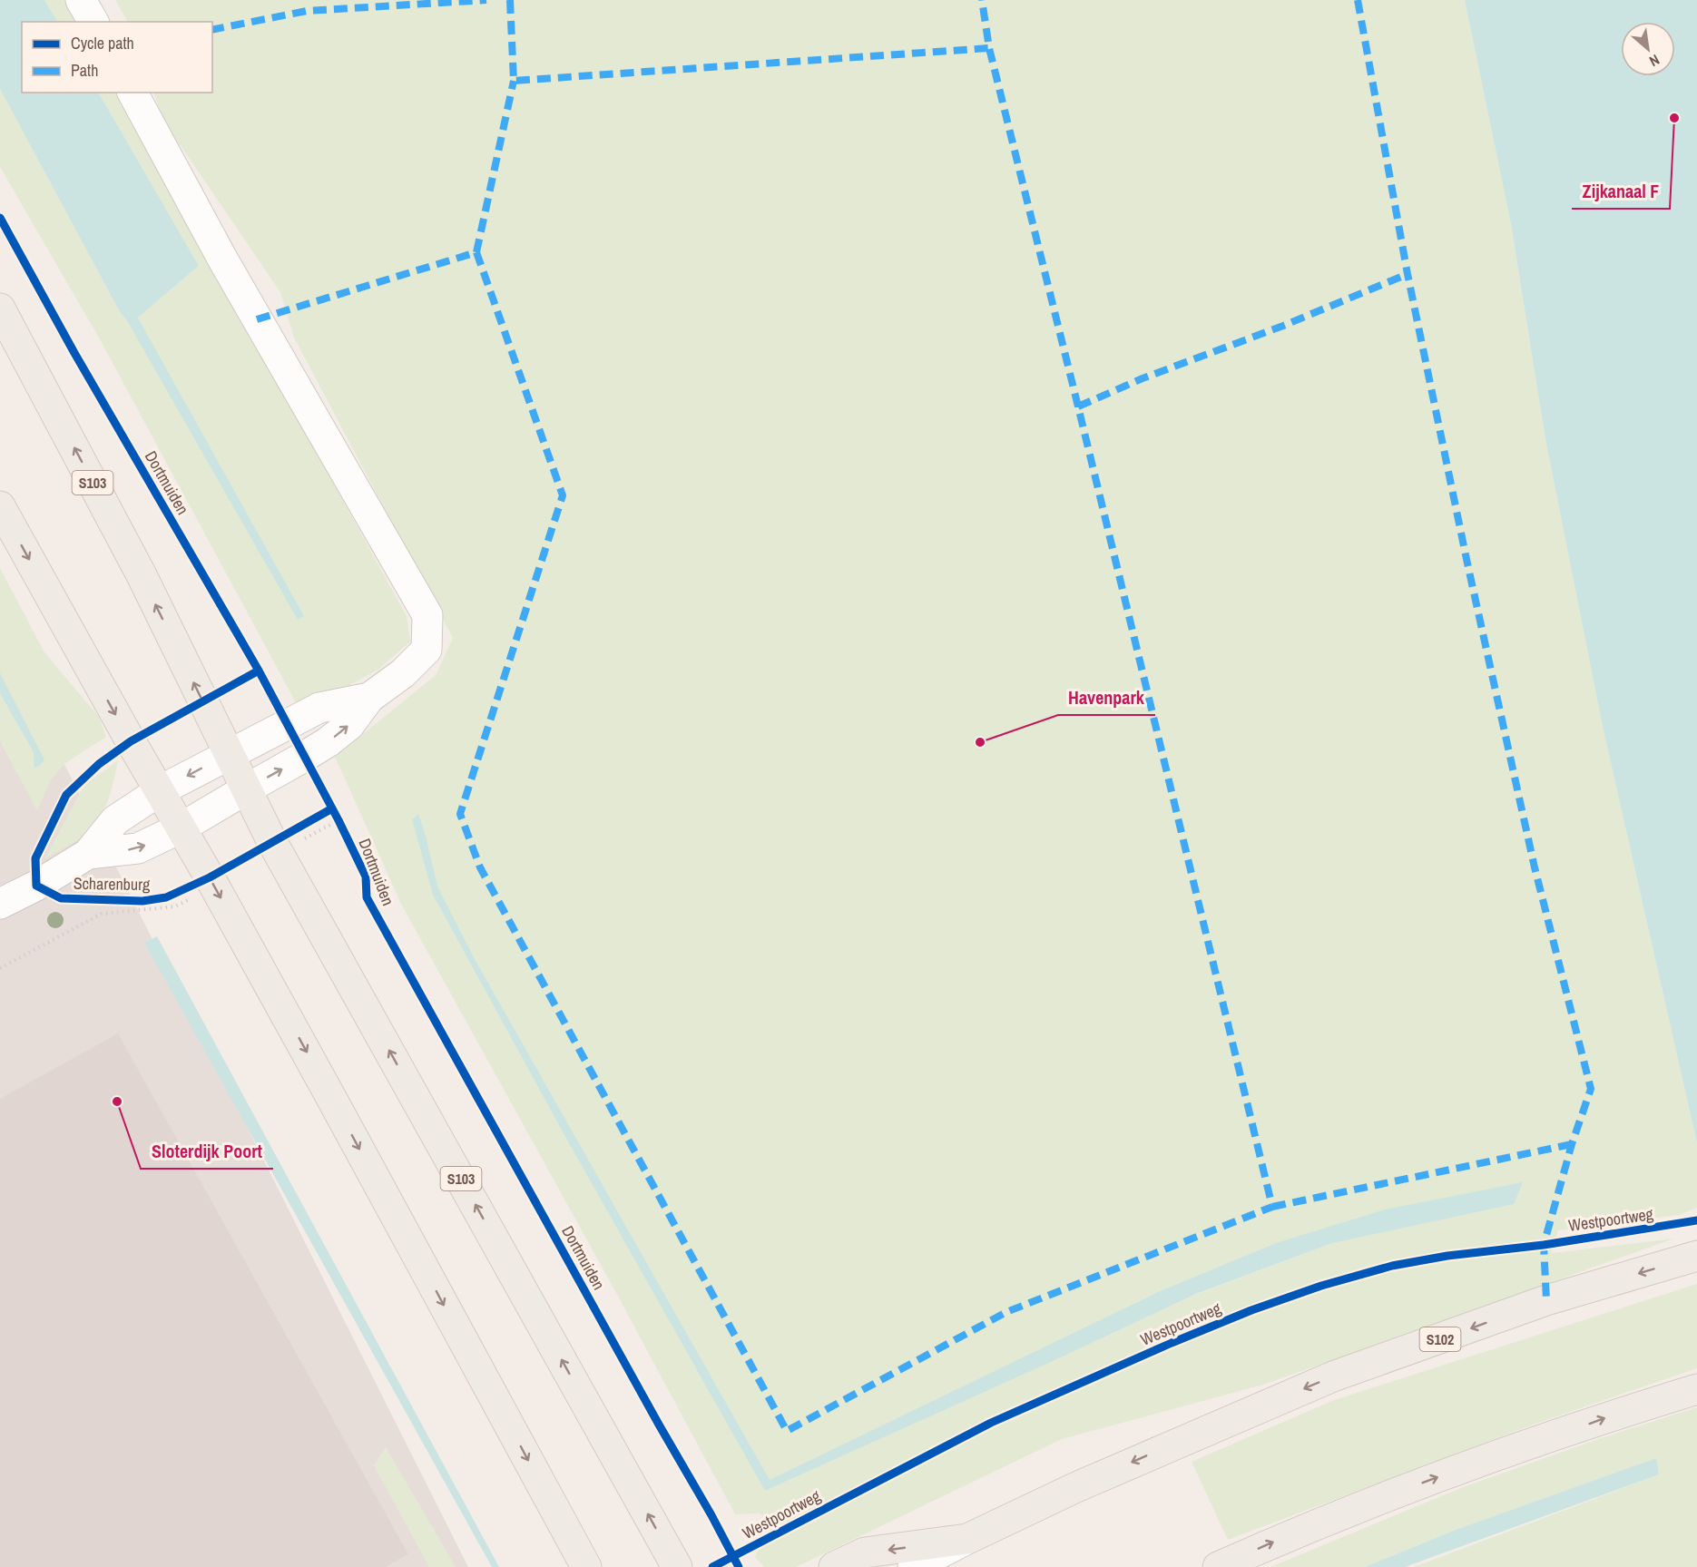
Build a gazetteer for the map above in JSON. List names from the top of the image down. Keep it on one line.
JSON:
{"streets":{"main road":["S103","S102"],"street":["Scharenburg"],"cycle path":["Dortmuiden","Westpoortweg"]},"crossings":[["S103","Scharenburg"]],"places":["Zijkanaal F","Havenpark","Sloterdijk Poort"],"legend":["Cycle path","Path"],"north":"bottom right"}
